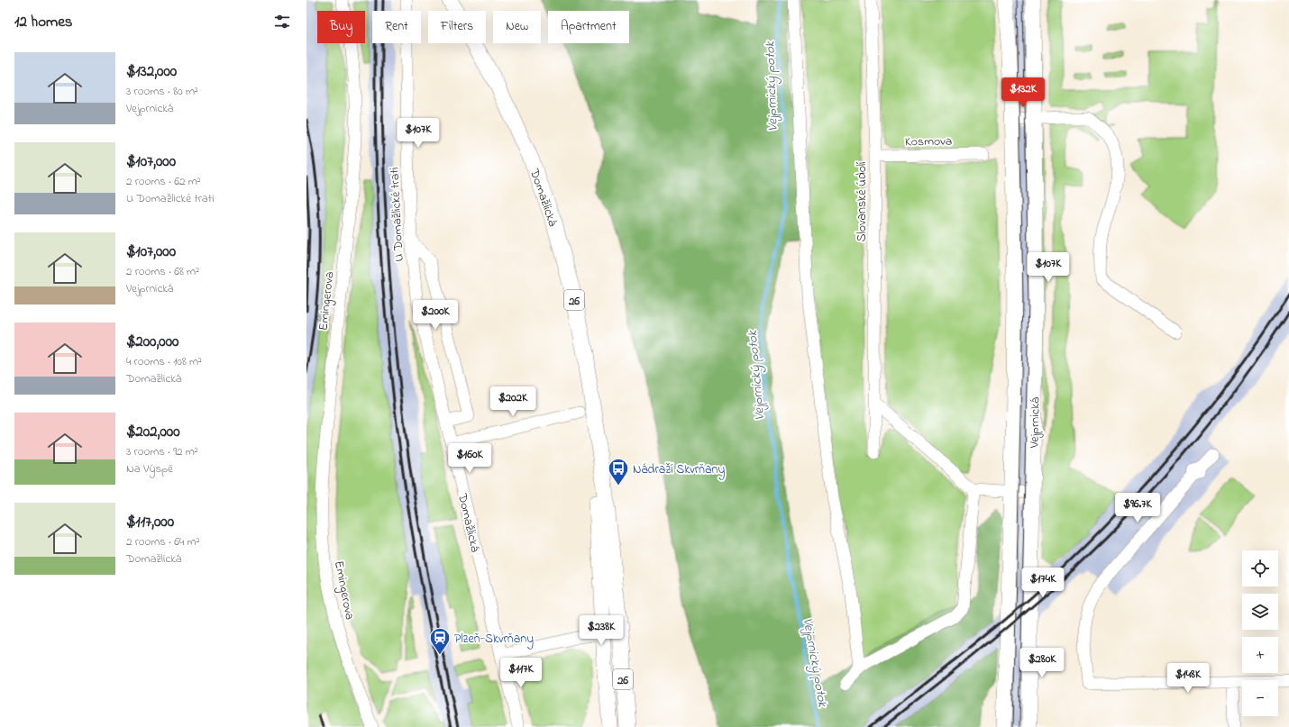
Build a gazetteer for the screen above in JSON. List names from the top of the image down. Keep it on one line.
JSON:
{"streets":{"main road":["Domažlická","26","Vejprnická"],"street":["Kosmova","Slovanské údolí","U Domažlické trati","Emingerova"]},"crossings":[["Kosmova","Slovanské údolí"],["Domažlická","U Domažlické trati"]],"water":["Vejprnický potok"],"places":{"bus stop":["Nádraží Skvrňany"],"station":["Plzeň-Skvrňany"]},"page":{"heading":"12 homes","chip":["Buy","Rent","Filters","New","Apartment"],"list":[{"name":"$132,000","note":"3 rooms · 80 m² · Vejprnická"},{"name":"$107,000","note":"2 rooms · 62 m² · U Domažlické trati"},{"name":"$107,000","note":"2 rooms · 68 m² · Vejprnická"},{"name":"$200,000","note":"4 rooms · 108 m² · Domažlická"},{"name":"$202,000","note":"3 rooms · 92 m² · Na Výspě"},{"name":"$117,000","note":"2 rooms · 64 m² · Domažlická"}],"price":["$132K","$107K","$107K","$200K","$202K","$160K","$96.7K","$174K","$238K","$280K","$117K","$148K"],"map_buttons":["+","−"]}}
